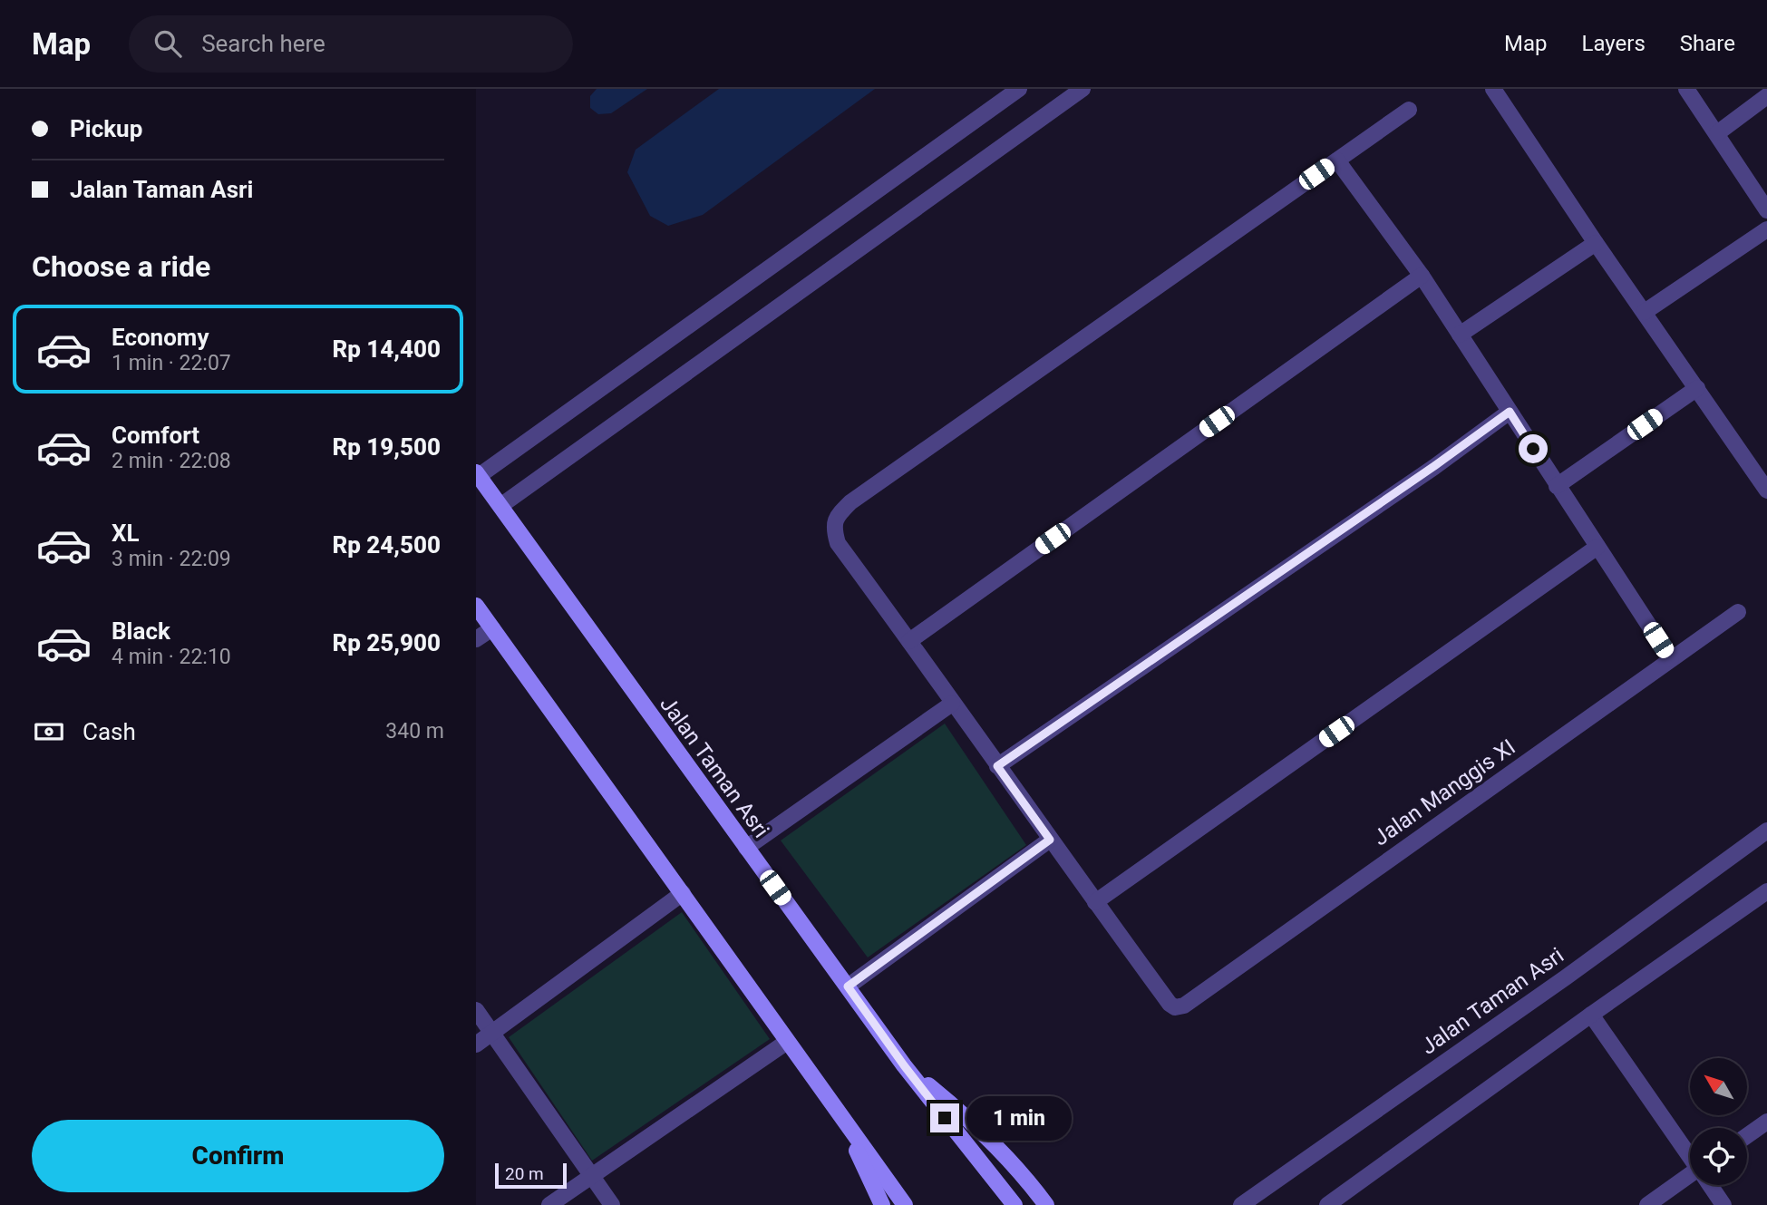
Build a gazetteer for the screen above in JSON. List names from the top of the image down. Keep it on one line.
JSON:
{"streets":{"main road":["Jalan Taman Asri"],"street":["Jalan Manggis XI"]},"scale_bar":"20 m","north":"top left","page":{"header":"Map","search":"Search here","nav":["Map","Layers","Share"],"banner":["Pickup","Jalan Taman Asri"],"heading":"Choose a ride","list":[{"name":"Economy","note":"1 min · 22:07","value":"Rp 14,400"},{"name":"Comfort","note":"2 min · 22:08","value":"Rp 19,500"},{"name":"XL","note":"3 min · 22:09","value":"Rp 24,500"},{"name":"Black","note":"4 min · 22:10","value":"Rp 25,900"}],"pay":["Cash","340 m"],"bubble":"1 min","buttons":"Confirm","scale":"20 m"}}
